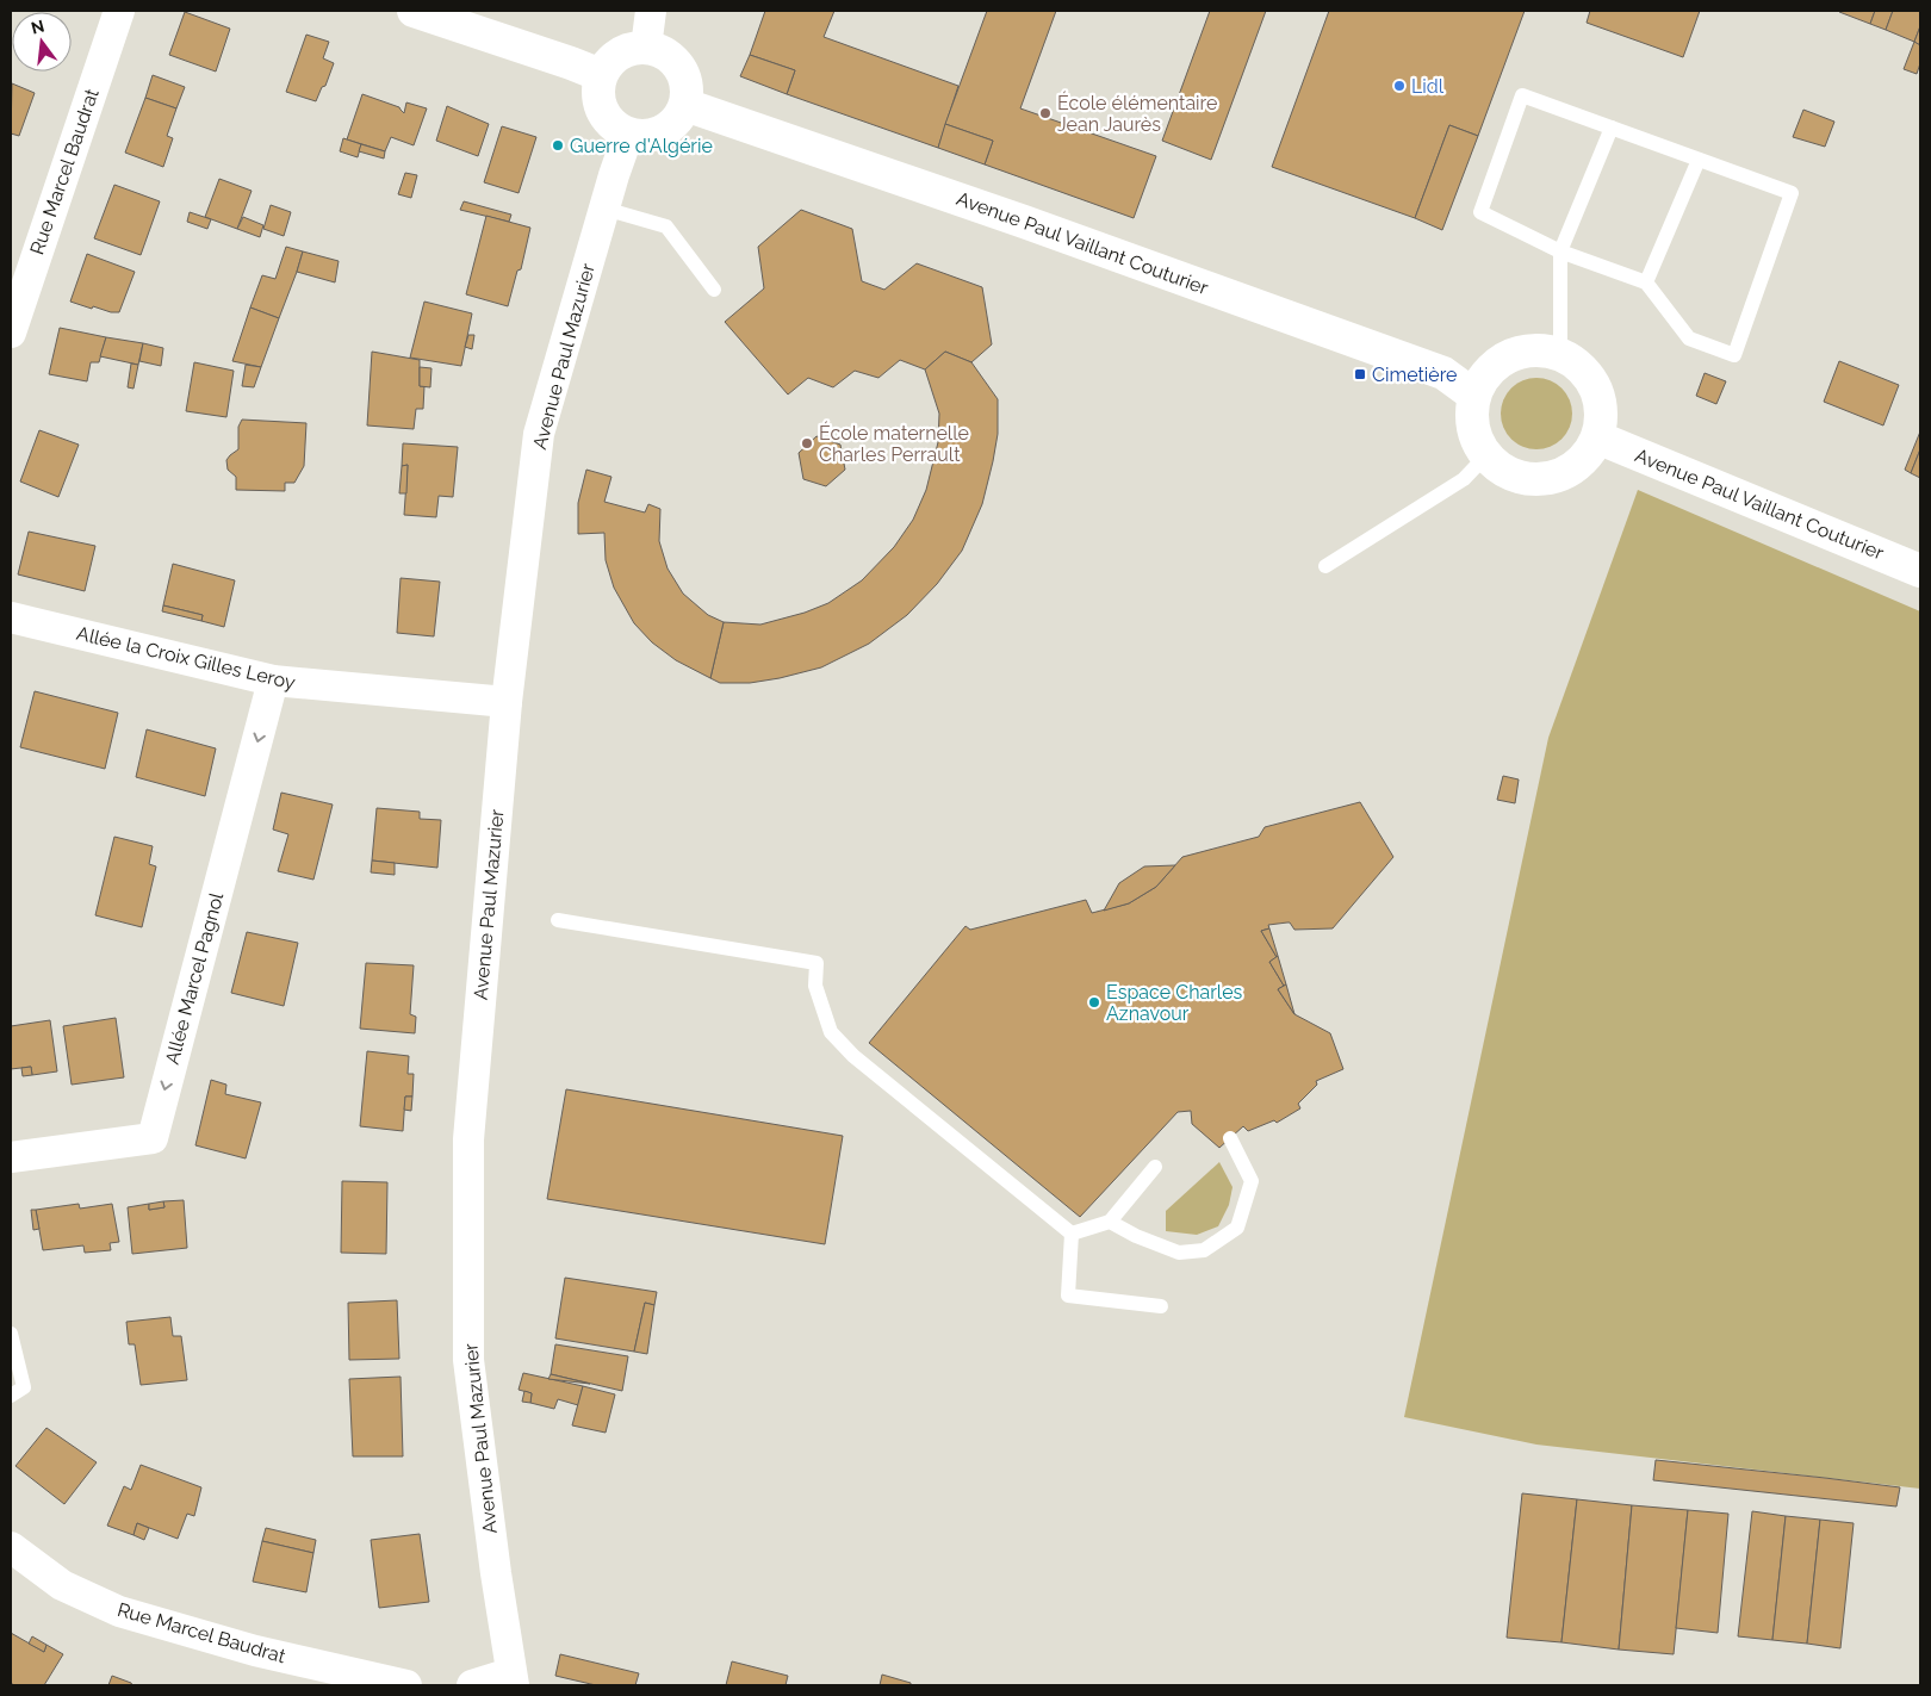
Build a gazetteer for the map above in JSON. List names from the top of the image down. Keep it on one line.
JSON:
{"streets":{"street":["Rue Marcel Baudrat","Avenue Paul Vaillant Couturier","Avenue Paul Mazurier","Allée la Croix Gilles Leroy","Allée Marcel Pagnol"]},"crossings":[["Avenue Paul Vaillant Couturier","Avenue Paul Mazurier"],["Avenue Paul Mazurier","Allée la Croix Gilles Leroy"],["Allée la Croix Gilles Leroy","Allée Marcel Pagnol"]],"one_way":["Allée Marcel Pagnol"],"places":{"other":["Lidl","École élémentaire Jean Jaurès","Guerre d'Algérie","École maternelle Charles Perrault","Espace Charles Aznavour"],"transit":["Cimetière"]},"north":"top"}
